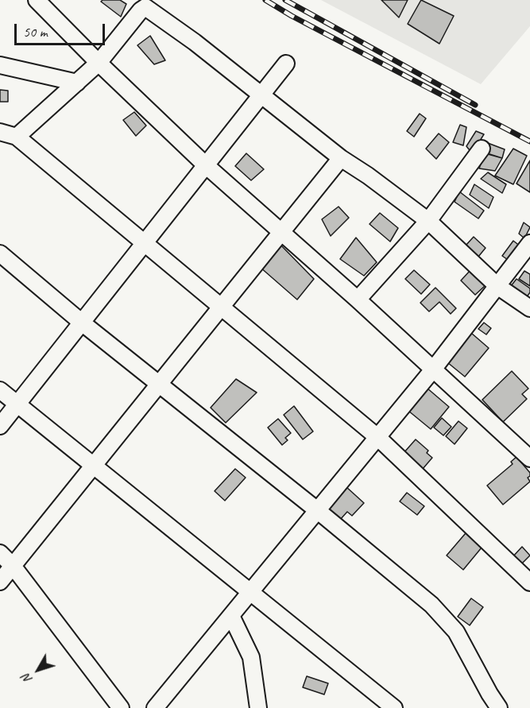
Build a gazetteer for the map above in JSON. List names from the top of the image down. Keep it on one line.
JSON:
{"scale_bar":"50 m","north":"bottom left"}
